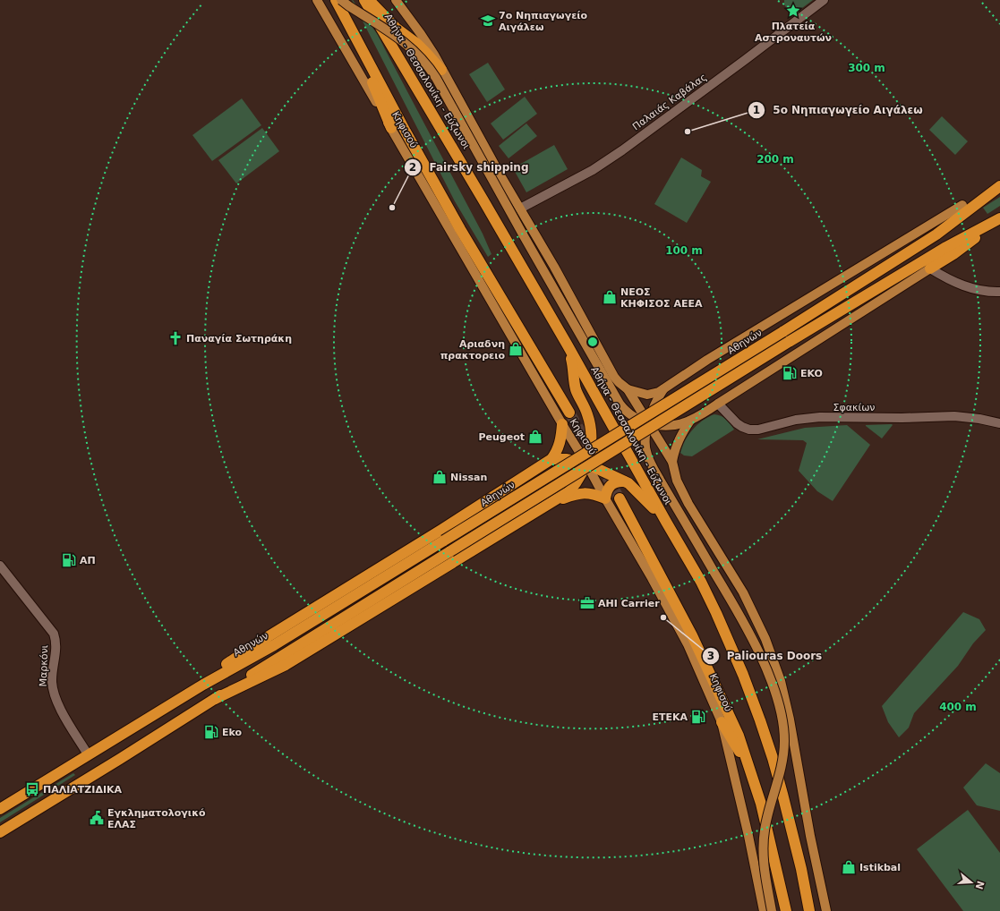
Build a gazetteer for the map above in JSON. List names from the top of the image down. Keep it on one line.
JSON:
{"streets":{"highway":["Αθήνα - Θεσσαλονίκη - Εύζωνοι","Αθηνών"],"main road":["Κηφισού"],"street":["Παλαιάς Καβάλας","Σφακίων","Μαρκόνι"]},"crossings":[["Αθηνών","Μαρκόνι"]],"places":{"place":["Πλατεία Αστροναυτών"],"school or university":["7ο Νηπιαγωγείο Αιγάλεω"],"other":["5ο Νηπιαγωγείο Αιγάλεω","Fairsky shipping","Paliouras Doors"],"shop":["ΝΕΟΣ ΚΗΦΙΣΟΣ ΑΕΕΑ","Αριαδνη πρακτορειο","Peugeot","Nissan","Istikbal"],"church":["Παναγία Σωτηράκη"],"fuel station":["EKO","ΑΠ","ΕΤΕΚΑ","Eko"],"office":["AHI Carrier"],"bus stop":["ΠΑΛΙΑΤΖΙΔΙΚΑ"],"public building":["Εγκληματολογικό ΕΛΑΣ"]},"north":"right","rings":["300 m","200 m","100 m","400 m"]}
